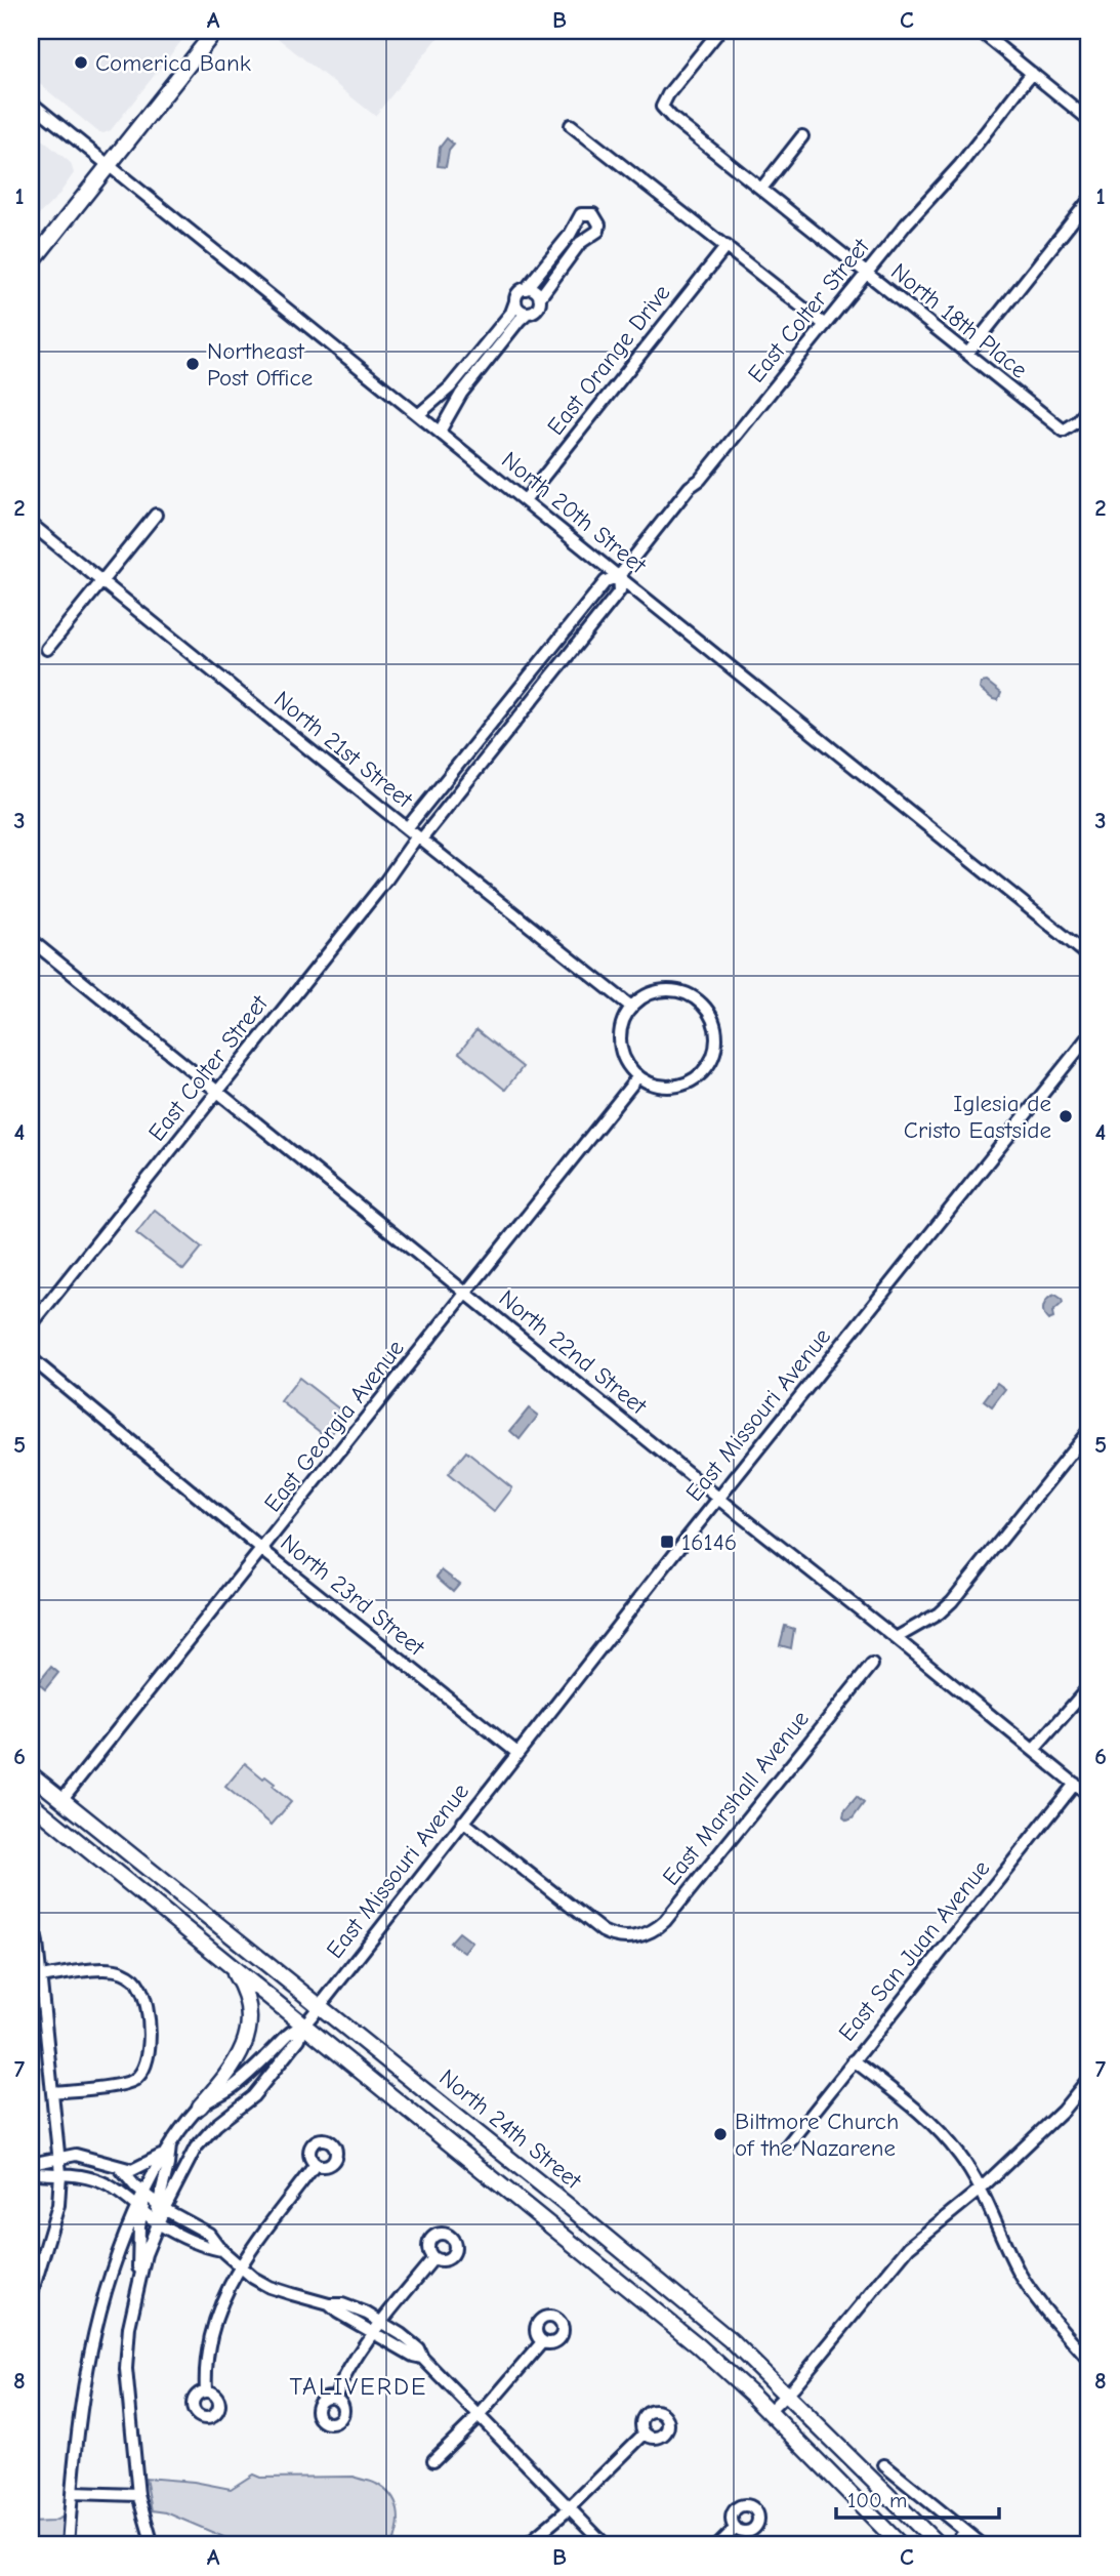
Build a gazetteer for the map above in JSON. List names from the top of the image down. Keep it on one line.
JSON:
{"streets":{"main road":["North 24th Street"],"street":["East Colter Street","North 18th Place","East Orange Drive","North 20th Street","North 21st Street","North 22nd Street","East Missouri Avenue","East Georgia Avenue","North 23rd Street","East Marshall Avenue","East San Juan Avenue"]},"crossings":[["East Colter Street","North 18th Place"],["East Colter Street","North 20th Street"],["East Colter Street","North 21st Street"],["East Colter Street","North 22nd Street"],["East Orange Drive","North 20th Street"],["North 21st Street","East Georgia Avenue"],["North 22nd Street","East Missouri Avenue"],["North 22nd Street","East Georgia Avenue"],["North 22nd Street","East San Juan Avenue"],["East Missouri Avenue","North 23rd Street"],["East Missouri Avenue","East Marshall Avenue"],["East Missouri Avenue","North 24th Street"],["East Georgia Avenue","North 23rd Street"],["East Georgia Avenue","North 24th Street"]],"districts":["TALIVERDE"],"places":{"other":["Comerica Bank","Northeast Post Office","Iglesia de Cristo Eastside","Biltmore Church of the Nazarene"],"transit":["16146"]},"scale_bar":"100 m","grid":{"columns":["A","B","C"],"rows":["1","2","3","4","5","6","7","8"]}}
